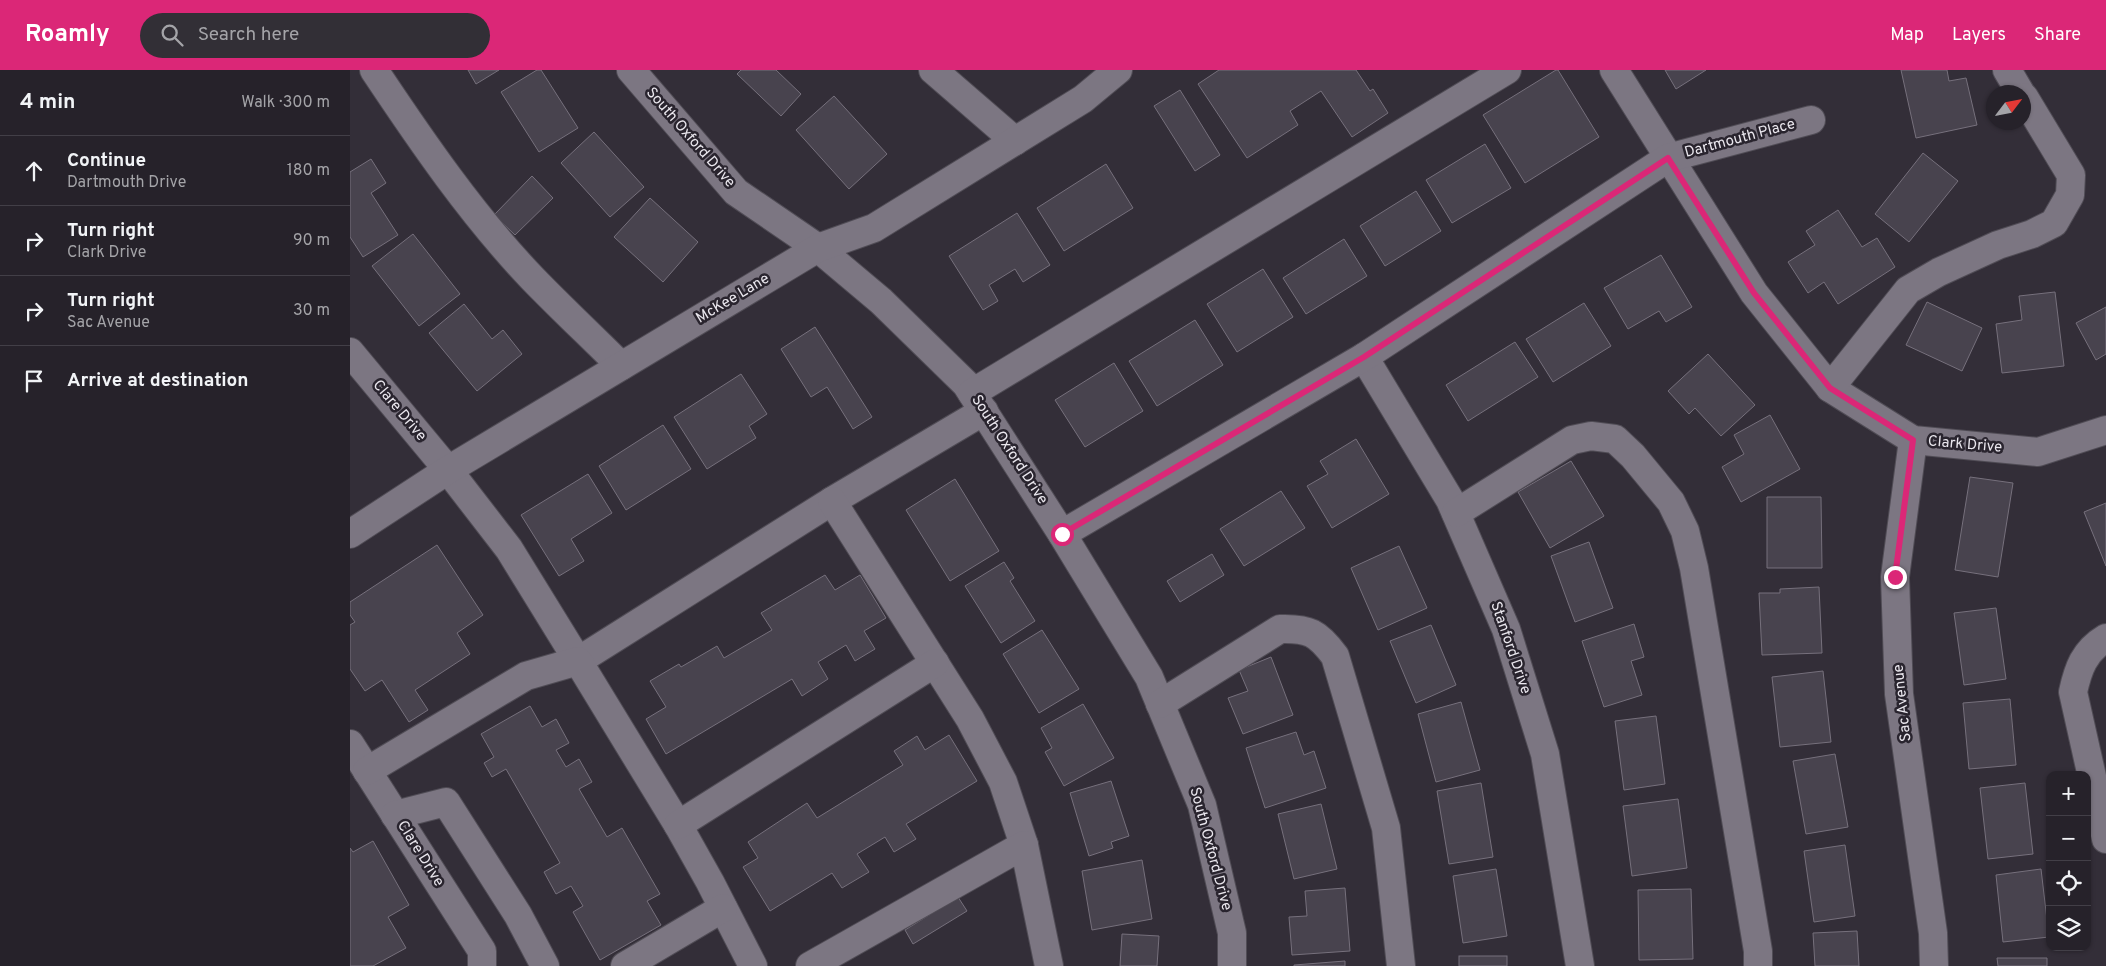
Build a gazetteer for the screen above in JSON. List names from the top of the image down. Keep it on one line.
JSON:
{"streets":{"street":["South Oxford Drive","Dartmouth Place","McKee Lane","Clare Drive","Clark Drive","Stanford Drive","Sac Avenue"]},"crossings":[["South Oxford Drive","Dartmouth Place"],["South Oxford Drive","McKee Lane"],["Dartmouth Place","Clark Drive"],["Dartmouth Place","Stanford Drive"],["McKee Lane","Clare Drive"],["Clark Drive","Sac Avenue"]],"north":"top right","page":{"header":"Roamly","search":"Search here","nav":["Map","Layers","Share"],"heading":["4 min","Walk · 300 m"],"list":[["Continue","Dartmouth Drive","180 m"],["Turn right","Clark Drive","90 m"],["Turn right","Sac Avenue","30 m"],"Arrive at destination"],"map_buttons":["+","−"]}}
